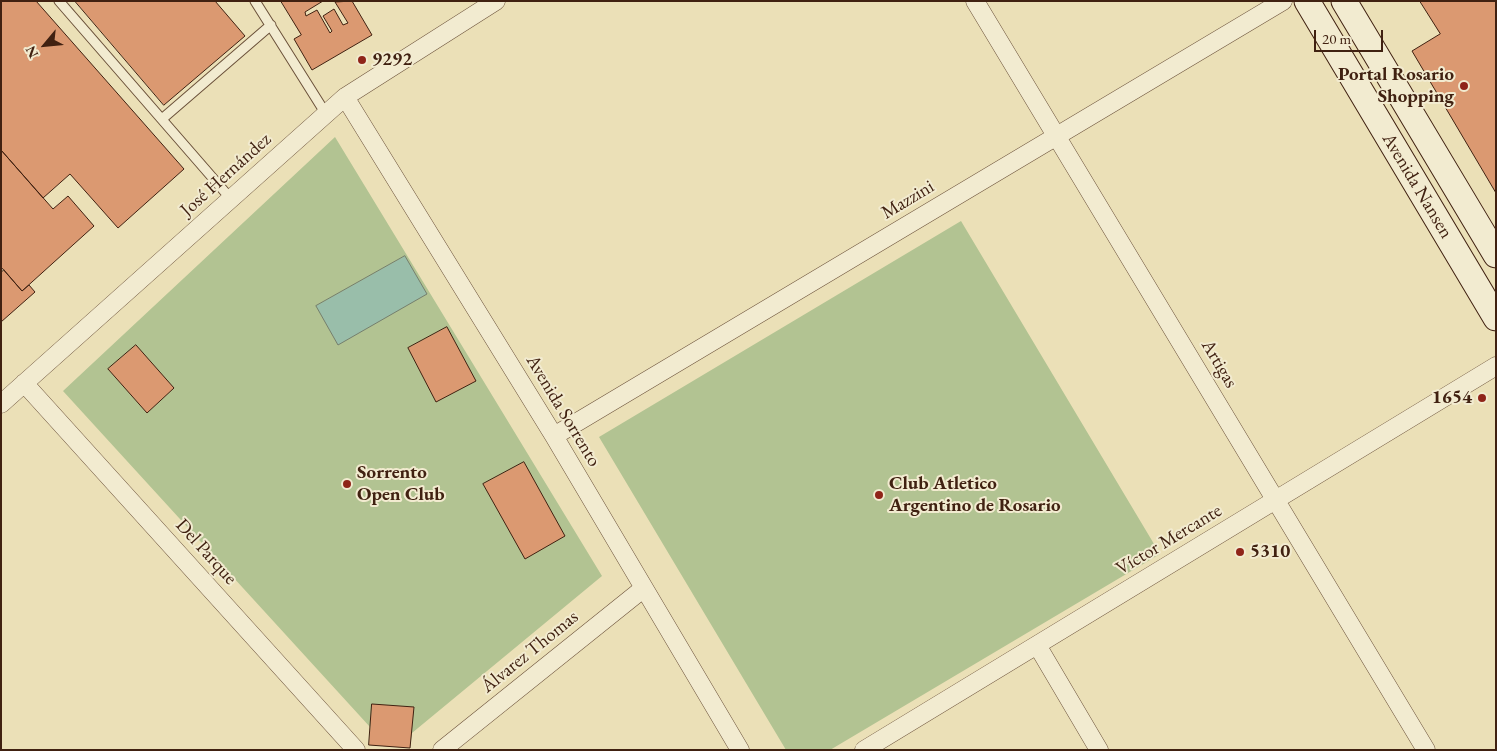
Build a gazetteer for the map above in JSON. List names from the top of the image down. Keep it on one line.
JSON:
{"streets":{"street":["José Hernández","Avenida Nansen","Mazzini","Artigas","Avenida Sorrento","Víctor Mercante","Del Parque","Álvarez Thomas"]},"crossings":[["José Hernández","Avenida Sorrento"],["José Hernández","Del Parque"],["Mazzini","Artigas"],["Mazzini","Avenida Sorrento"],["Artigas","Víctor Mercante"],["Avenida Sorrento","Álvarez Thomas"]],"places":["9292","Portal Rosario Shopping","1654","Sorrento Open Club","Club Atletico Argentino de Rosario","5310"],"scale_bar":"20 m","north":"bottom left"}
